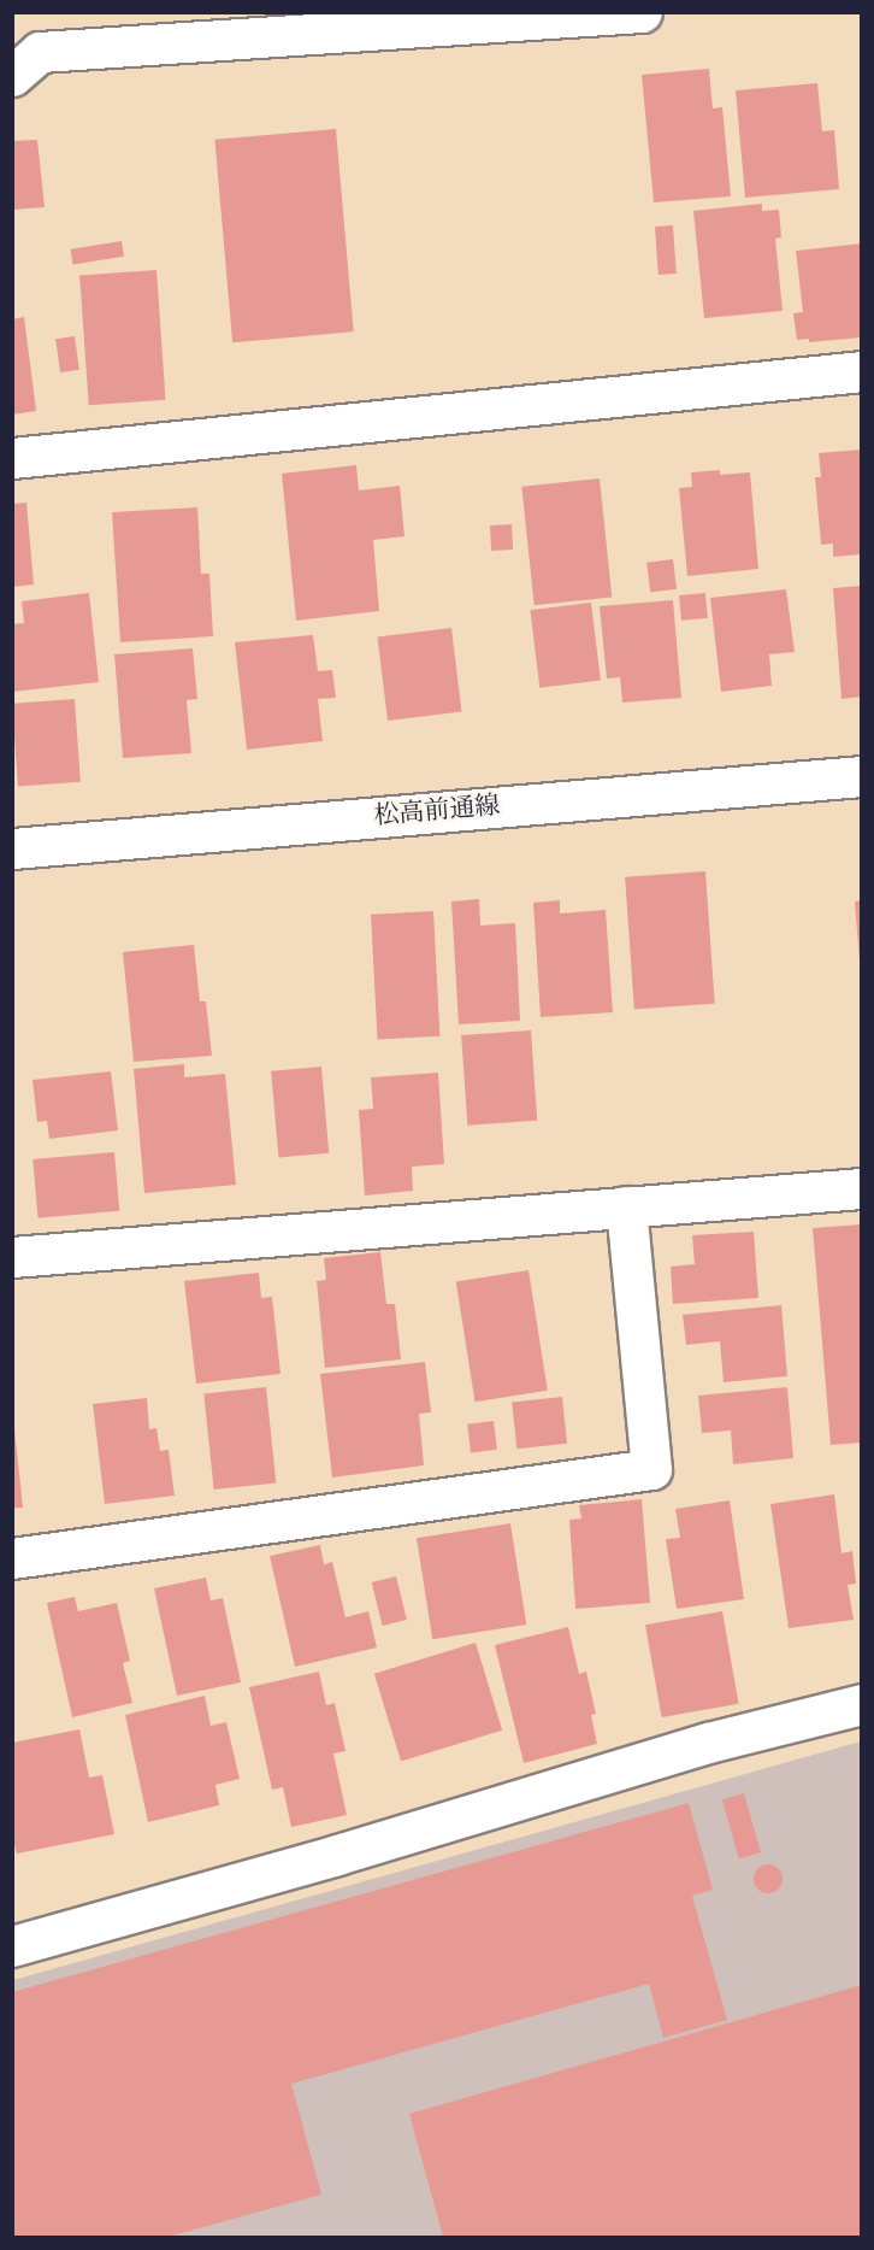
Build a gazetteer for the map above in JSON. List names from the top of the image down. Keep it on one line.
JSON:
{"streets":{"street":["松高前通線"]}}
